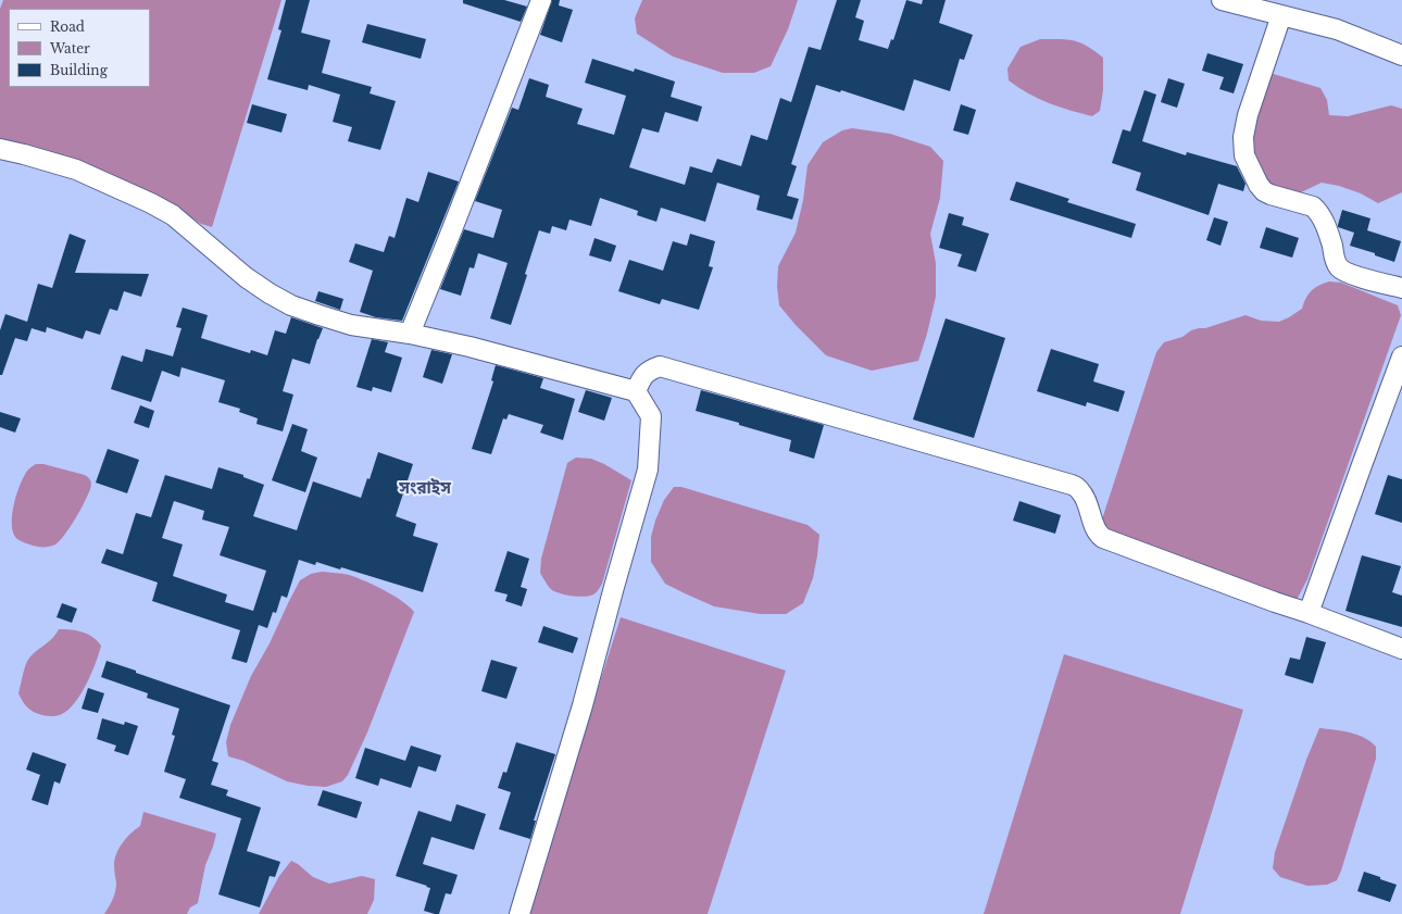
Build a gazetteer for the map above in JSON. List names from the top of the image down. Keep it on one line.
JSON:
{"districts":["সংরাইস"],"legend":["Road","Water","Building"]}
